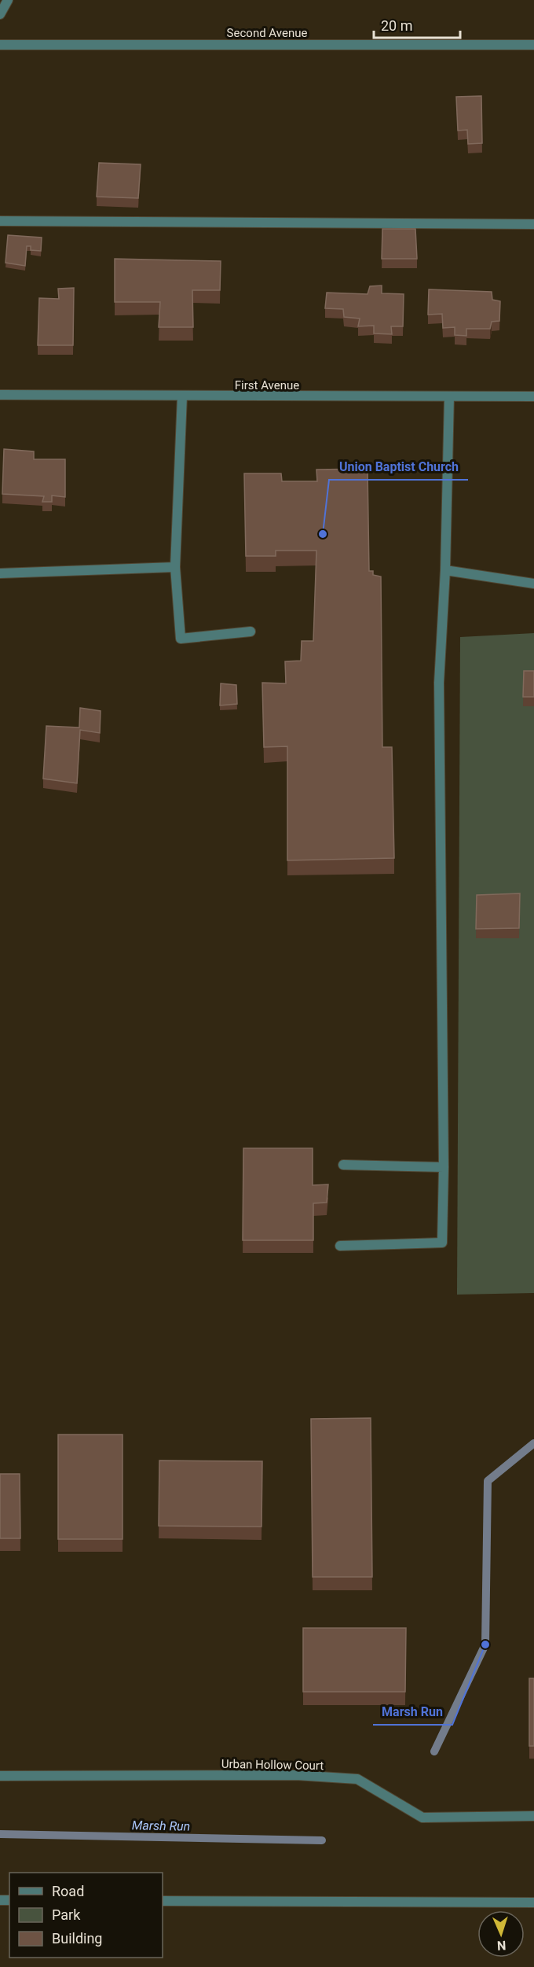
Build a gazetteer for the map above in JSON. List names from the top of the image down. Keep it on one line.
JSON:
{"streets":{"street":["Second Avenue","First Avenue","Urban Hollow Court"]},"water":["Marsh Run"],"places":["Union Baptist Church","Marsh Run"],"legend":["Road","Park","Building"],"scale_bar":"20 m","north":"bottom"}
